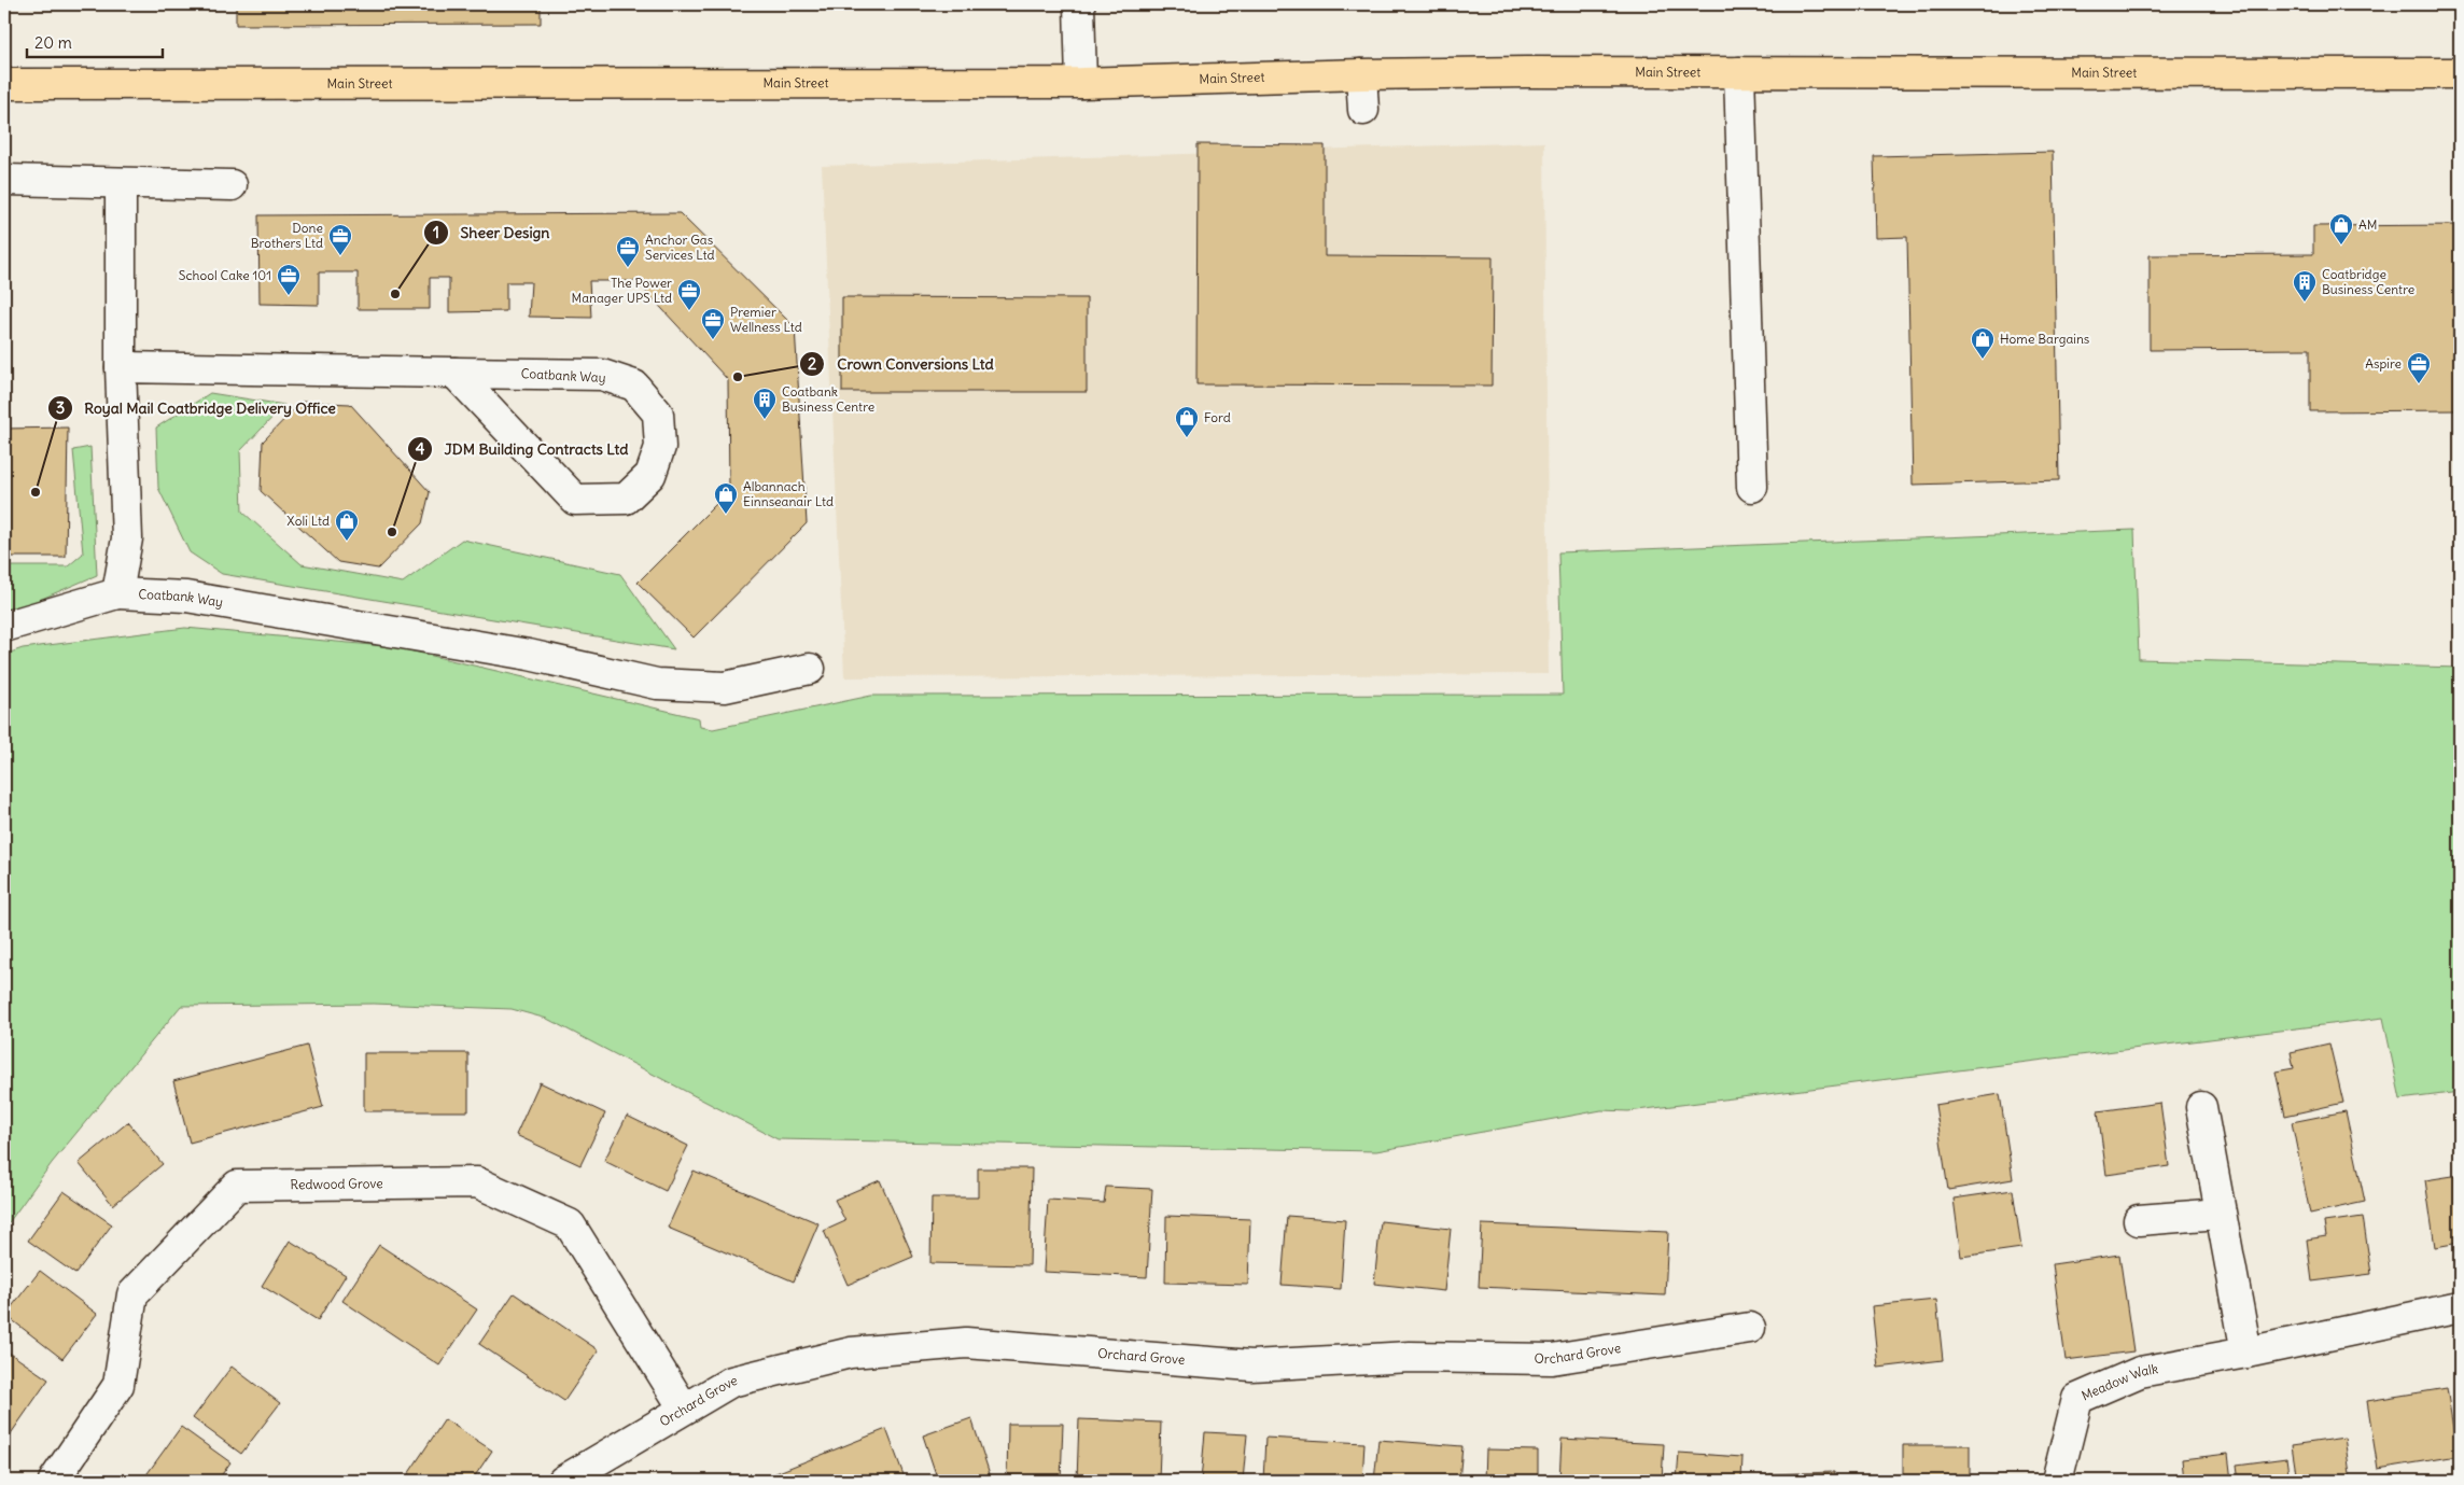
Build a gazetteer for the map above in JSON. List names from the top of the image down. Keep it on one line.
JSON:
{"streets":{"main road":["Main Street"],"street":["Coatbank Way","Redwood Grove","Orchard Grove","Meadow Walk"]},"crossings":[["Redwood Grove","Orchard Grove"]],"places":{"shop":["AM","Home Bargains","Ford","Albannach Einnseanair Ltd","Xoli Ltd"],"office":["Done Brothers Ltd","Anchor Gas Services Ltd","School Cake 101","The Power Manager UPS Ltd","Premier Wellness Ltd","Aspire"],"other":["Sheer Design","Crown Conversions Ltd","Royal Mail Coatbridge Delivery Office","JDM Building Contracts Ltd"],"building":["Coatbridge Business Centre","Coatbank Business Centre"]},"scale_bar":"20 m"}
